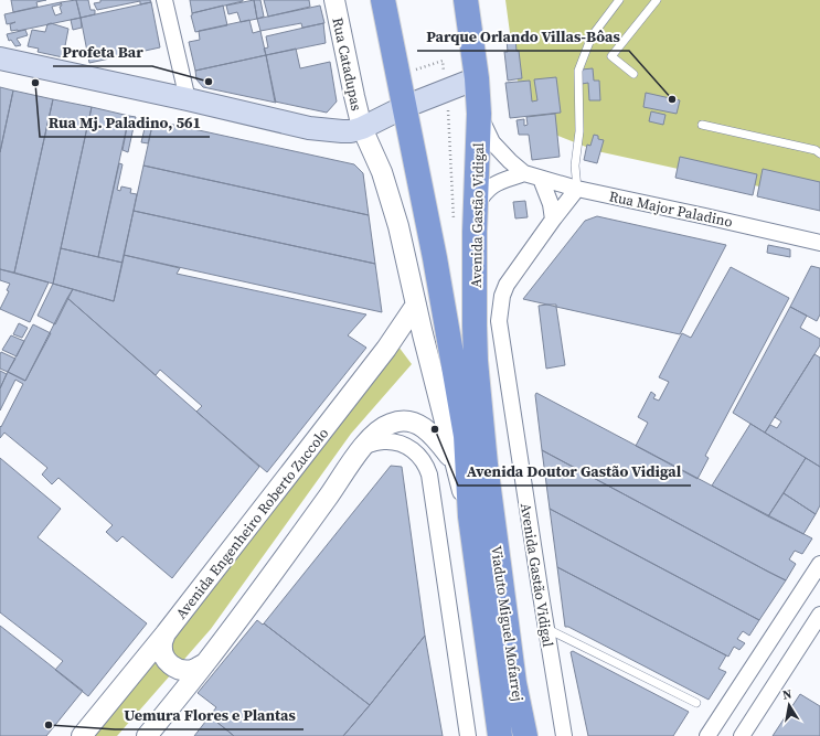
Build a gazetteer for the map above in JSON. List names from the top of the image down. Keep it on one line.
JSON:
{"streets":{"highway":["Avenida Gastão Vidigal","Viaduto Miguel Mofarrej"],"street":["Rua Catadupas","Rua Major Paladino","Avenida Engenheiro Roberto Zuccolo"]},"crossings":[["Rua Major Paladino","Avenida Gastão Vidigal"],["Avenida Gastão Vidigal","Viaduto Miguel Mofarrej"]],"places":["Profeta Bar","Rua Mj. Paladino, 561","Parque Orlando Villas-Bôas","Avenida Doutor Gastão Vidigal","Uemura Flores e Plantas"],"north":"top"}
